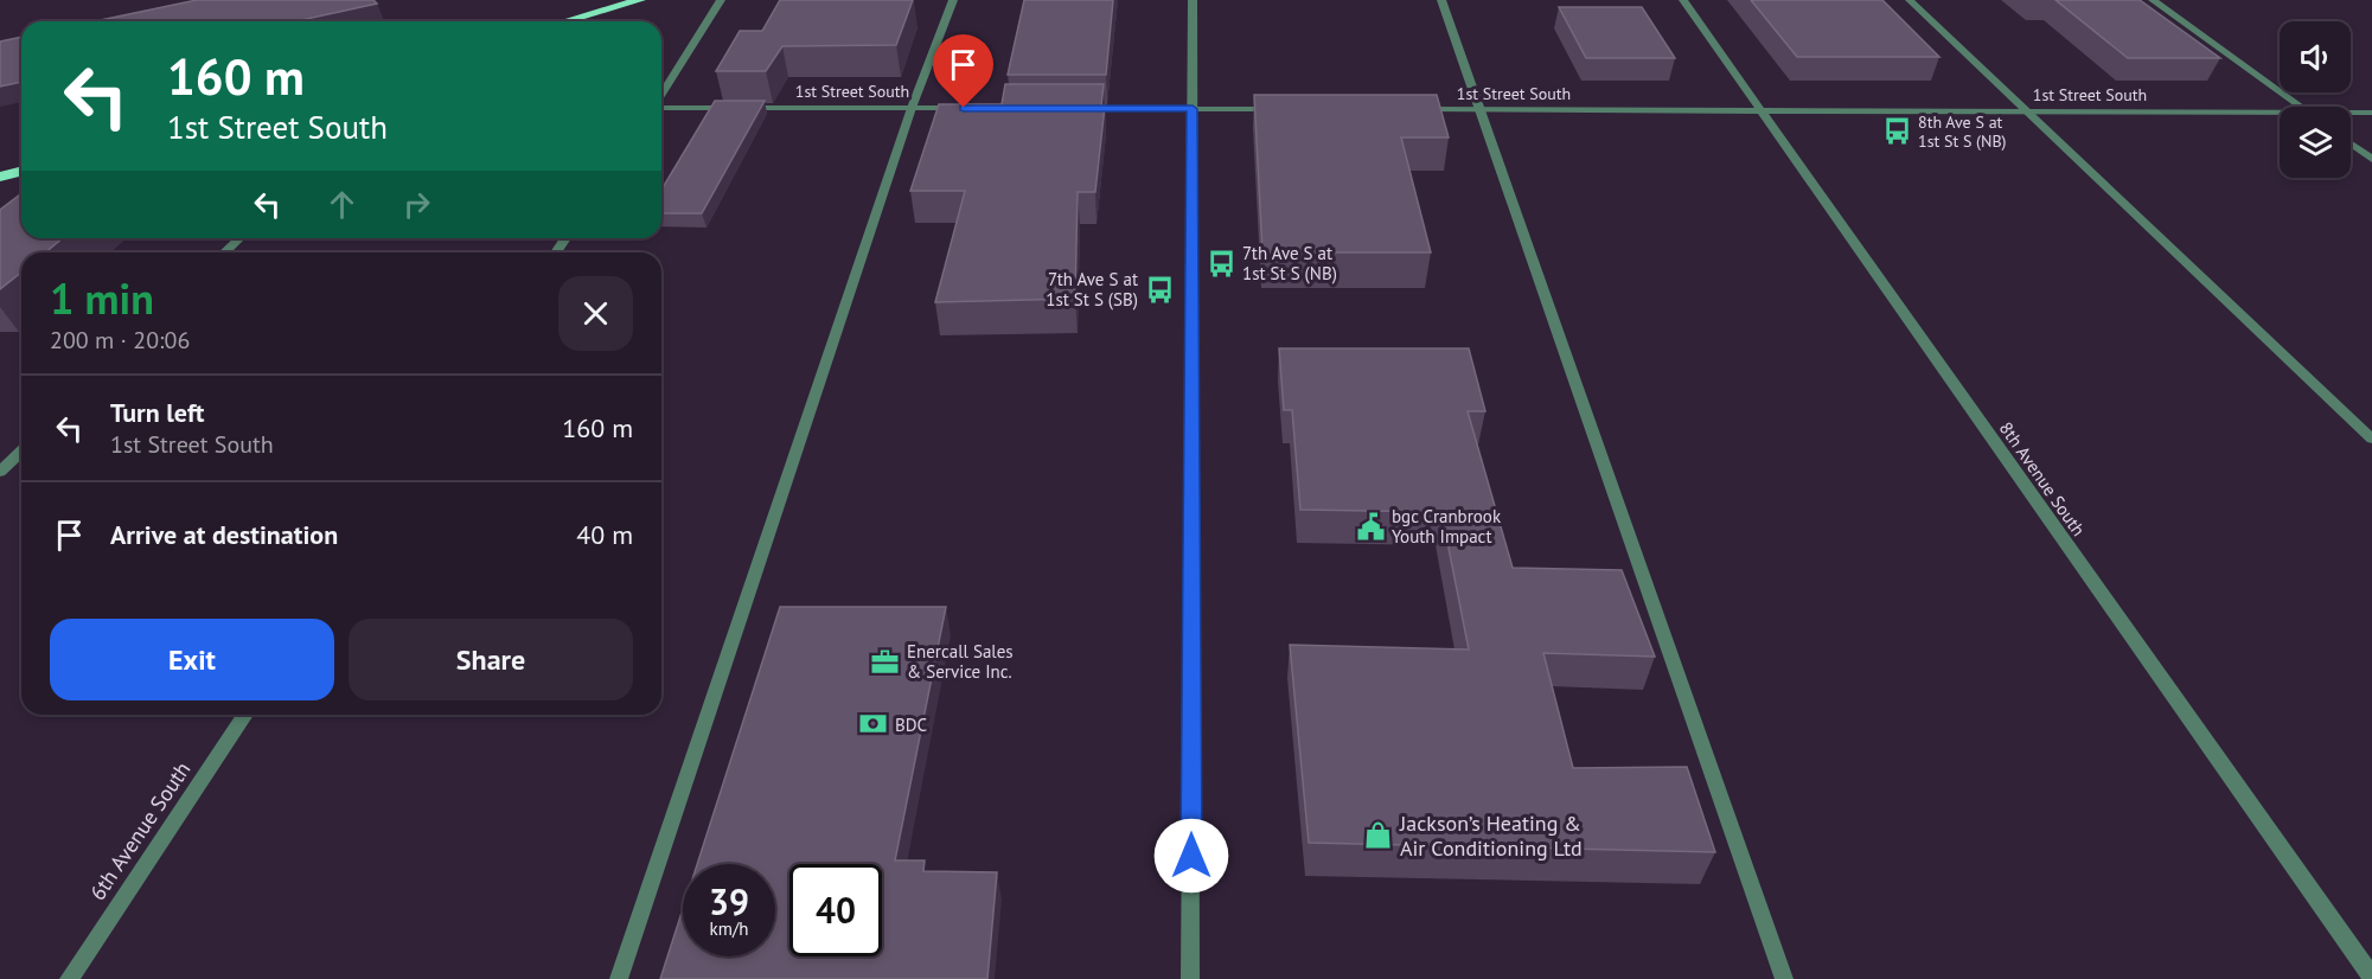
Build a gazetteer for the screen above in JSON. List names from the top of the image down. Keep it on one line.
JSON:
{"streets":{"street":["1st Street South","8th Avenue South","6th Avenue South"]},"crossings":[["1st Street South","8th Avenue South"]],"places":{"bus stop":["8th Ave S at 1st St S (NB)","7th Ave S at 1st St S (NB)","7th Ave S at 1st St S (SB)"],"public building":["bgc Cranbrook Youth Impact"],"office":["Enercall Sales & Service Inc."],"bank":["BDC"],"shop":["Jackson’s Heating & Air Conditioning Ltd"]},"page":{"turn":["160 m","1st Street South"],"heading":["1 min","200 m · 20:06"],"list":[{"name":"Turn left","note":"1st Street South","value":"160 m"},{"name":"Arrive at destination","value":"40 m"}],"buttons":["Exit","Share"],"speed":"39 km/h","limit":"40"}}
